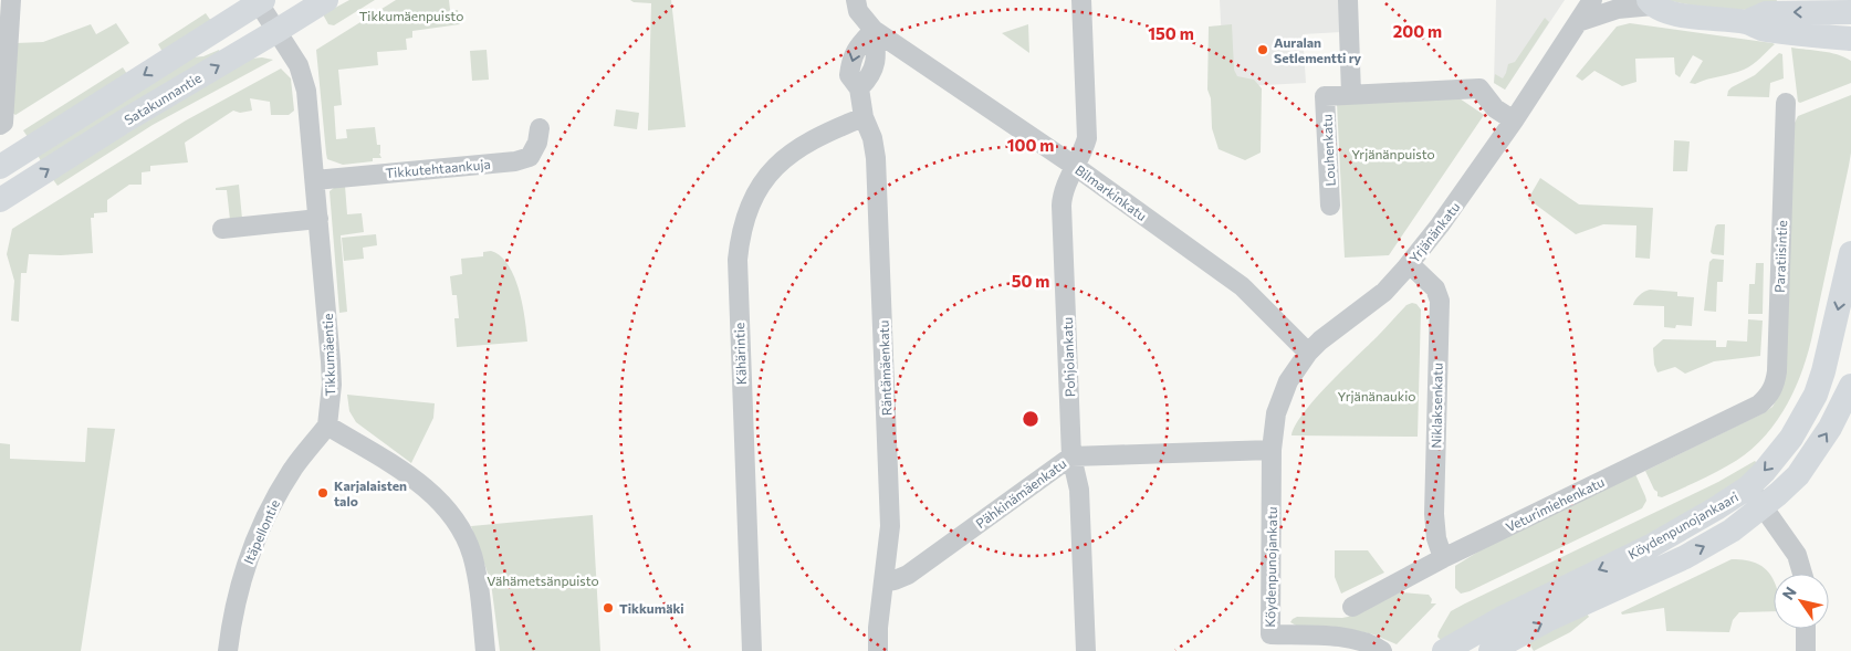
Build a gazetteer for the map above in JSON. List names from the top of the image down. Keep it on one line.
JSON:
{"streets":{"main road":["Satakunnantie","Köydenpunojankaari"],"street":["Louhenkatu","Tikkutehtaankuja","Bilmarkinkatu","Yrjänänkatu","Paratiisintie","Kähärintie","Tikkumäentie","Pohjolankatu","Räntämäenkatu","Niklaksenkatu","Pähkinämäenkatu","Veturimiehenkatu","Itäpellontie","Köydenpunojankatu"]},"crossings":[["Satakunnantie","Tikkumäentie"],["Tikkutehtaankuja","Tikkumäentie"],["Bilmarkinkatu","Yrjänänkatu"],["Bilmarkinkatu","Pohjolankatu"],["Bilmarkinkatu","Räntämäenkatu"],["Yrjänänkatu","Niklaksenkatu"],["Yrjänänkatu","Pähkinämäenkatu"],["Yrjänänkatu","Köydenpunojankatu"],["Paratiisintie","Veturimiehenkatu"],["Kähärintie","Räntämäenkatu"],["Tikkumäentie","Itäpellontie"],["Pohjolankatu","Pähkinämäenkatu"],["Räntämäenkatu","Pähkinämäenkatu"],["Niklaksenkatu","Veturimiehenkatu"],["Pähkinämäenkatu","Köydenpunojankatu"]],"parks":["Tikkumäenpuisto","Yrjänänpuisto","Yrjänänaukio","Vähämetsänpuisto"],"places":["Auralan Setlementti ry","Karjalaisten talo","Tikkumäki"],"north":"top left","rings":["200 m","150 m","100 m","50 m"]}
